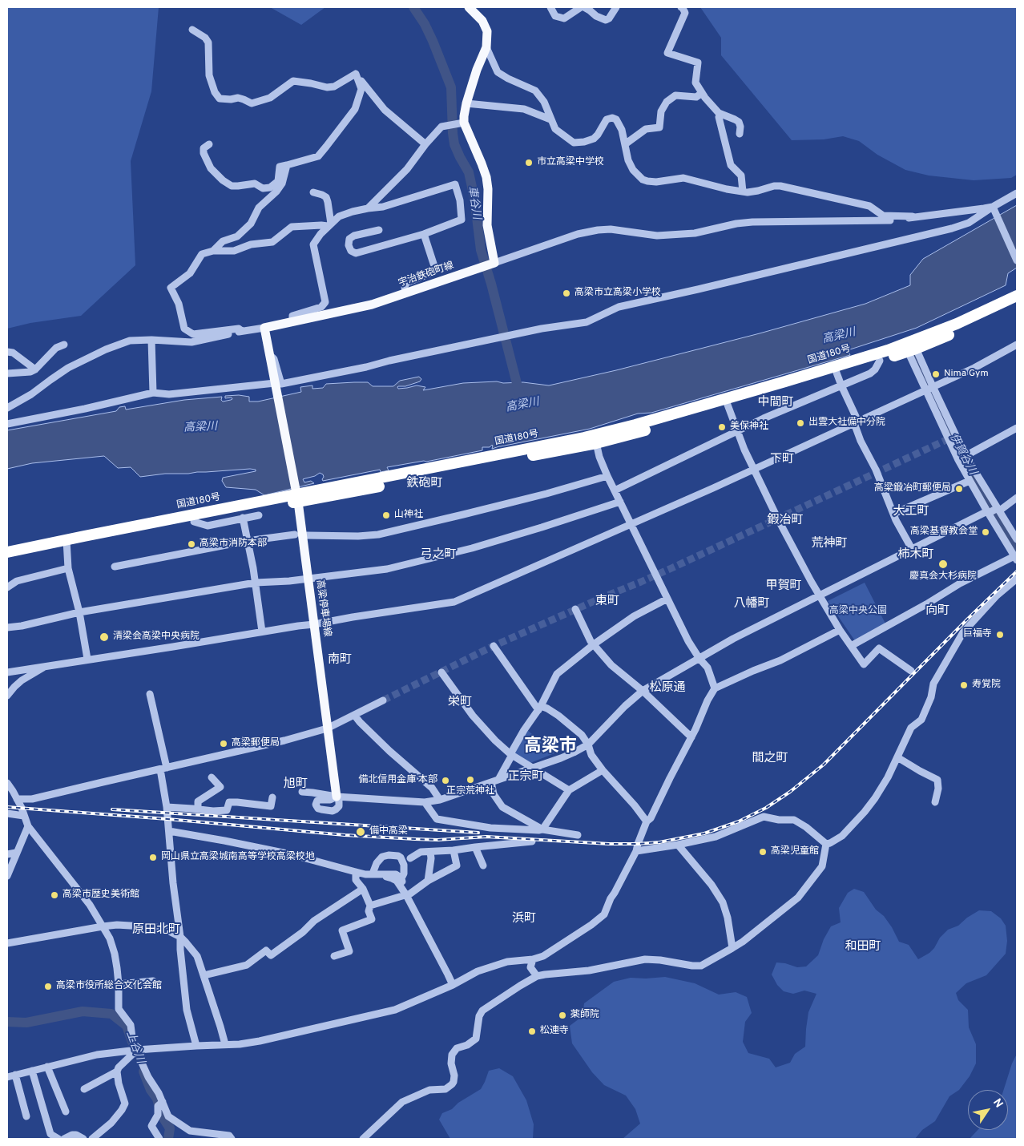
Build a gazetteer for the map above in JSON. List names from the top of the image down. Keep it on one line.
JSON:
{"streets":{"highway":["国道180号"],"main road":["宇治鉄砲町線","高梁停車場線"]},"crossings":[["国道180号","高梁停車場線"]],"districts":["中間町","下町","鉄砲町","大工町","鍜冶町","荒神町","弓之町","柿木町","甲賀町","東町","八幡町","向町","南町","松原通","栄町","高梁市","間之町","正宗町","旭町","浜町","原田北町","和田町"],"water":["車谷川","高梁川","伊賀谷川","上谷川"],"parks":["高梁中央公園"],"places":["市立高梁中学校","高梁市立高梁小学校","Nima Gym","出雲大社備中分院","美保神社","高梁鍛冶町郵便局","山神社","高梁基督教会堂","高梁市消防本部","慶真会大杉病院","巨福寺","清梁会高梁中央病院","寿覚院","高梁郵便局","正宗荒神社","備北信用金庫 本部","備中高梁","高梁児童館","岡山県立高梁城南高等学校高梁校地","高梁市歴史美術館","高梁市役所総合文化会館","薬師院","松連寺"],"north":"top right"}
